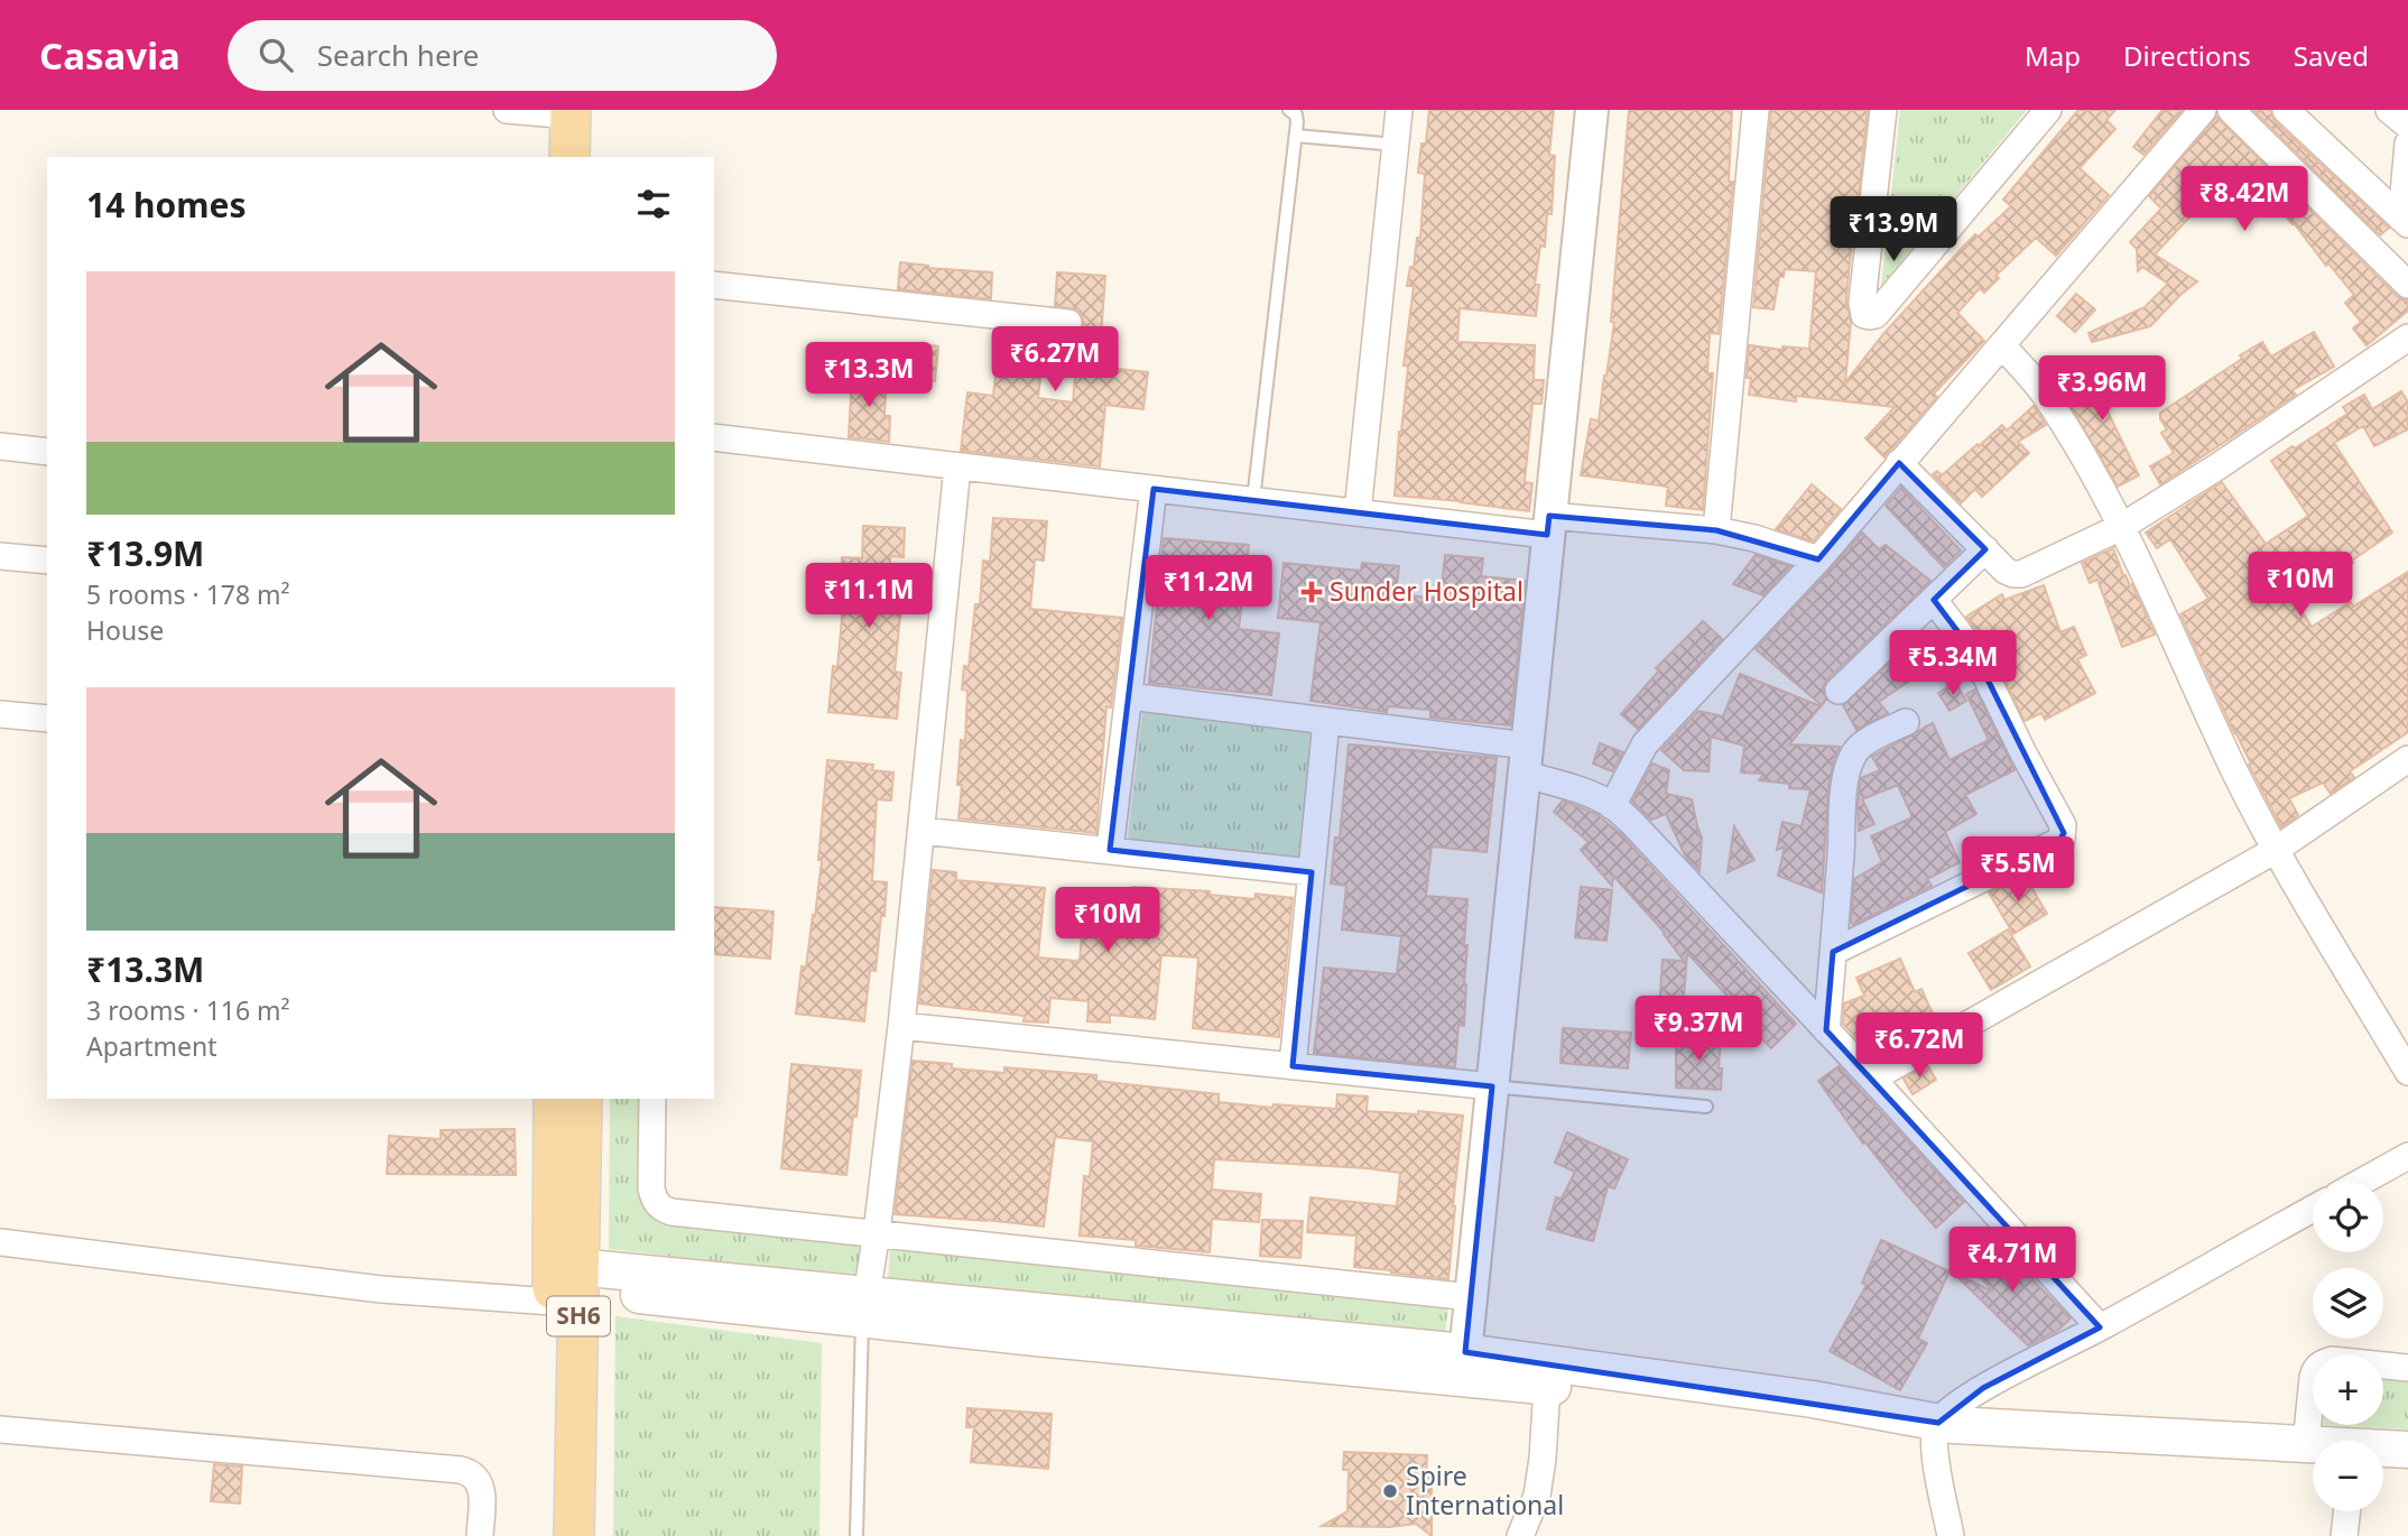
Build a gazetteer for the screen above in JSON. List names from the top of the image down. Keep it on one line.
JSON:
{"streets":{"main road":["SH6"]},"places":{"health":["Sunder Hospital"],"other":["Spire International"]},"page":{"header":"Casavia","search":"Search here","nav":["Map","Directions","Saved"],"heading":"14 homes","price":["₹8.42M","₹13.9M","₹6.27M","₹13.3M","₹3.96M","₹10M","₹11.2M","₹11.1M","₹5.34M","₹5.5M","₹10M","₹9.37M","₹6.72M","₹4.71M"],"list":[{"name":"₹13.9M","note":"5 rooms · 178 m² · House"},{"name":"₹13.3M","note":"3 rooms · 116 m² · Apartment"}],"map_buttons":["+","−"]}}
